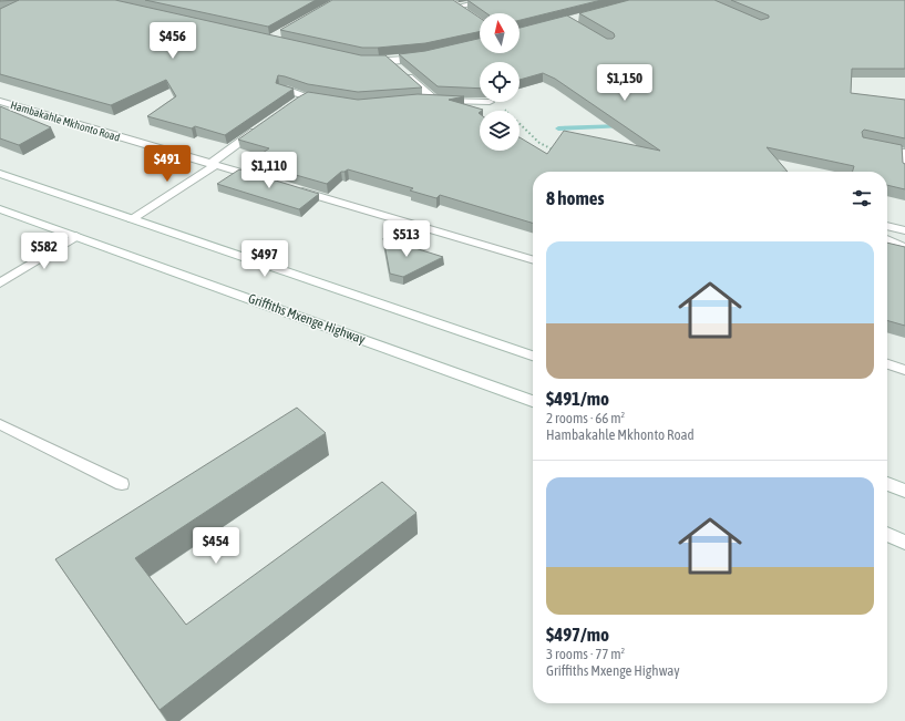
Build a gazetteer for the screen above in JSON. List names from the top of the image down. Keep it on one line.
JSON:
{"streets":{"street":["Hambakahle Mkhonto Road","Griffiths Mxenge Highway"]},"north":"top","page":{"price":["$456","$1,150","$491","$1,110","$513","$582","$497","$454"],"heading":"8 homes","list":[{"name":"$491/mo","note":"2 rooms · 66 m² · Hambakahle Mkhonto Road"},{"name":"$497/mo","note":"3 rooms · 77 m² · Griffiths Mxenge Highway"}]}}
